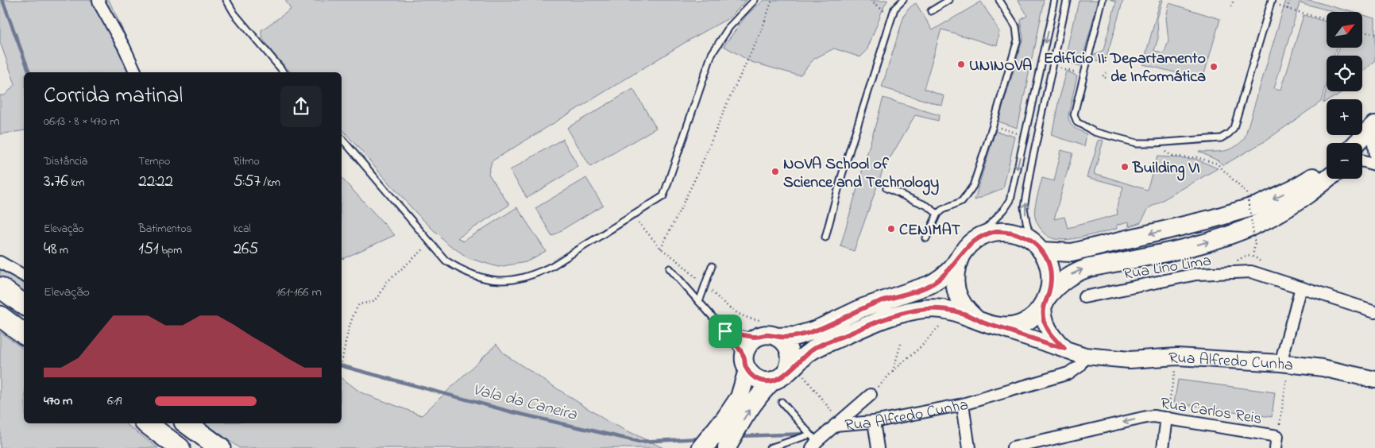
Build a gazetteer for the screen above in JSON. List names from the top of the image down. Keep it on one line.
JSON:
{"streets":{"street":["Rua Lino Lima","Rua Alfredo Cunha","Rua Carlos Reis"]},"one_way":["Rua Carlos Reis"],"water":["Vala da Caneira"],"places":["UNINOVA","Edifício II: Departamento de Informática","Building VI","NOVA School of Science and Technology","CENIMAT"],"north":"top right","page":{"map_buttons":["+","−"],"heading":["Corrida matinal","06:13 · 8 × 470 m"],"stats":[["Distância","3.76 km"],["Tempo","22:22"],["Ritmo","5:57 /km"],["Elevação","48 m"],["Batimentos","151 bpm"],["kcal","265"]],"chart":["Elevação","161–166 m"],"list":[{"name":"470 m","note":"6:19"}]}}
